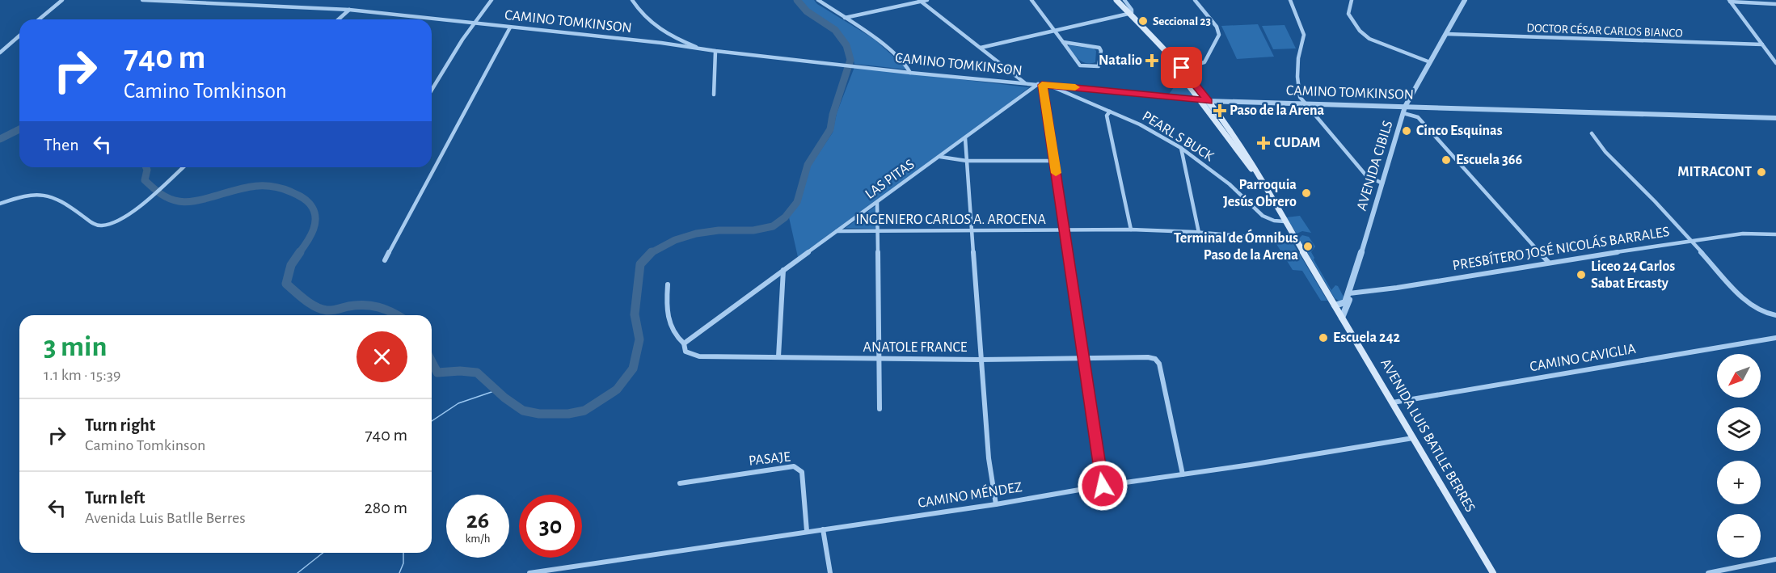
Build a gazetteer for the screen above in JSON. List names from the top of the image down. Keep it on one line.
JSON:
{"streets":{"main road":["AVENIDA LUIS BATLLE BERRES"],"street":["CAMINO TOMKINSON","DOCTOR CÉSAR CARLOS BIANCO","PEARL S BUCK","AVENIDA CIBILS","LAS PITAS","INGENIERO CARLOS A. AROCENA","PRESBÍTERO JOSÉ NICOLÁS BARRALES","ANATOLE FRANCE","CAMINO CAVIGLIA","PASAJE","CAMINO MÉNDEZ"]},"crossings":[["CAMINO TOMKINSON","PEARL S BUCK"],["CAMINO TOMKINSON","AVENIDA CIBILS"],["CAMINO TOMKINSON","LAS PITAS"],["CAMINO TOMKINSON","AVENIDA LUIS BATLLE BERRES"],["DOCTOR CÉSAR CARLOS BIANCO","AVENIDA CIBILS"],["PEARL S BUCK","AVENIDA LUIS BATLLE BERRES"],["AVENIDA CIBILS","PRESBÍTERO JOSÉ NICOLÁS BARRALES"],["AVENIDA CIBILS","AVENIDA LUIS BATLLE BERRES"],["LAS PITAS","INGENIERO CARLOS A. AROCENA"],["LAS PITAS","ANATOLE FRANCE"],["INGENIERO CARLOS A. AROCENA","AVENIDA LUIS BATLLE BERRES"],["ANATOLE FRANCE","CAMINO MÉNDEZ"],["CAMINO CAVIGLIA","AVENIDA LUIS BATLLE BERRES"],["AVENIDA LUIS BATLLE BERRES","CAMINO MÉNDEZ"],["PASAJE","CAMINO MÉNDEZ"]],"places":{"other":["Seccional 23","Cinco Esquinas","Escuela 366","MITRACONT","Parroquia Jesús Obrero","Terminal de Ómnibus Paso de la Arena","Liceo 24 Carlos Sabat Ercasty","Escuela 242"],"health":["Natalio","Paso de la Arena","CUDAM"]},"north":"bottom left","page":{"turn":["740 m","Camino Tomkinson"],"then":"Then","heading":["3 min","1.1 km · 15:39"],"map_buttons":["+","−"],"list":[{"name":"Turn right","note":"Camino Tomkinson","value":"740 m"},{"name":"Turn left","note":"Avenida Luis Batlle Berres","value":"280 m"}],"speed":"26 km/h","limit":"30"}}
